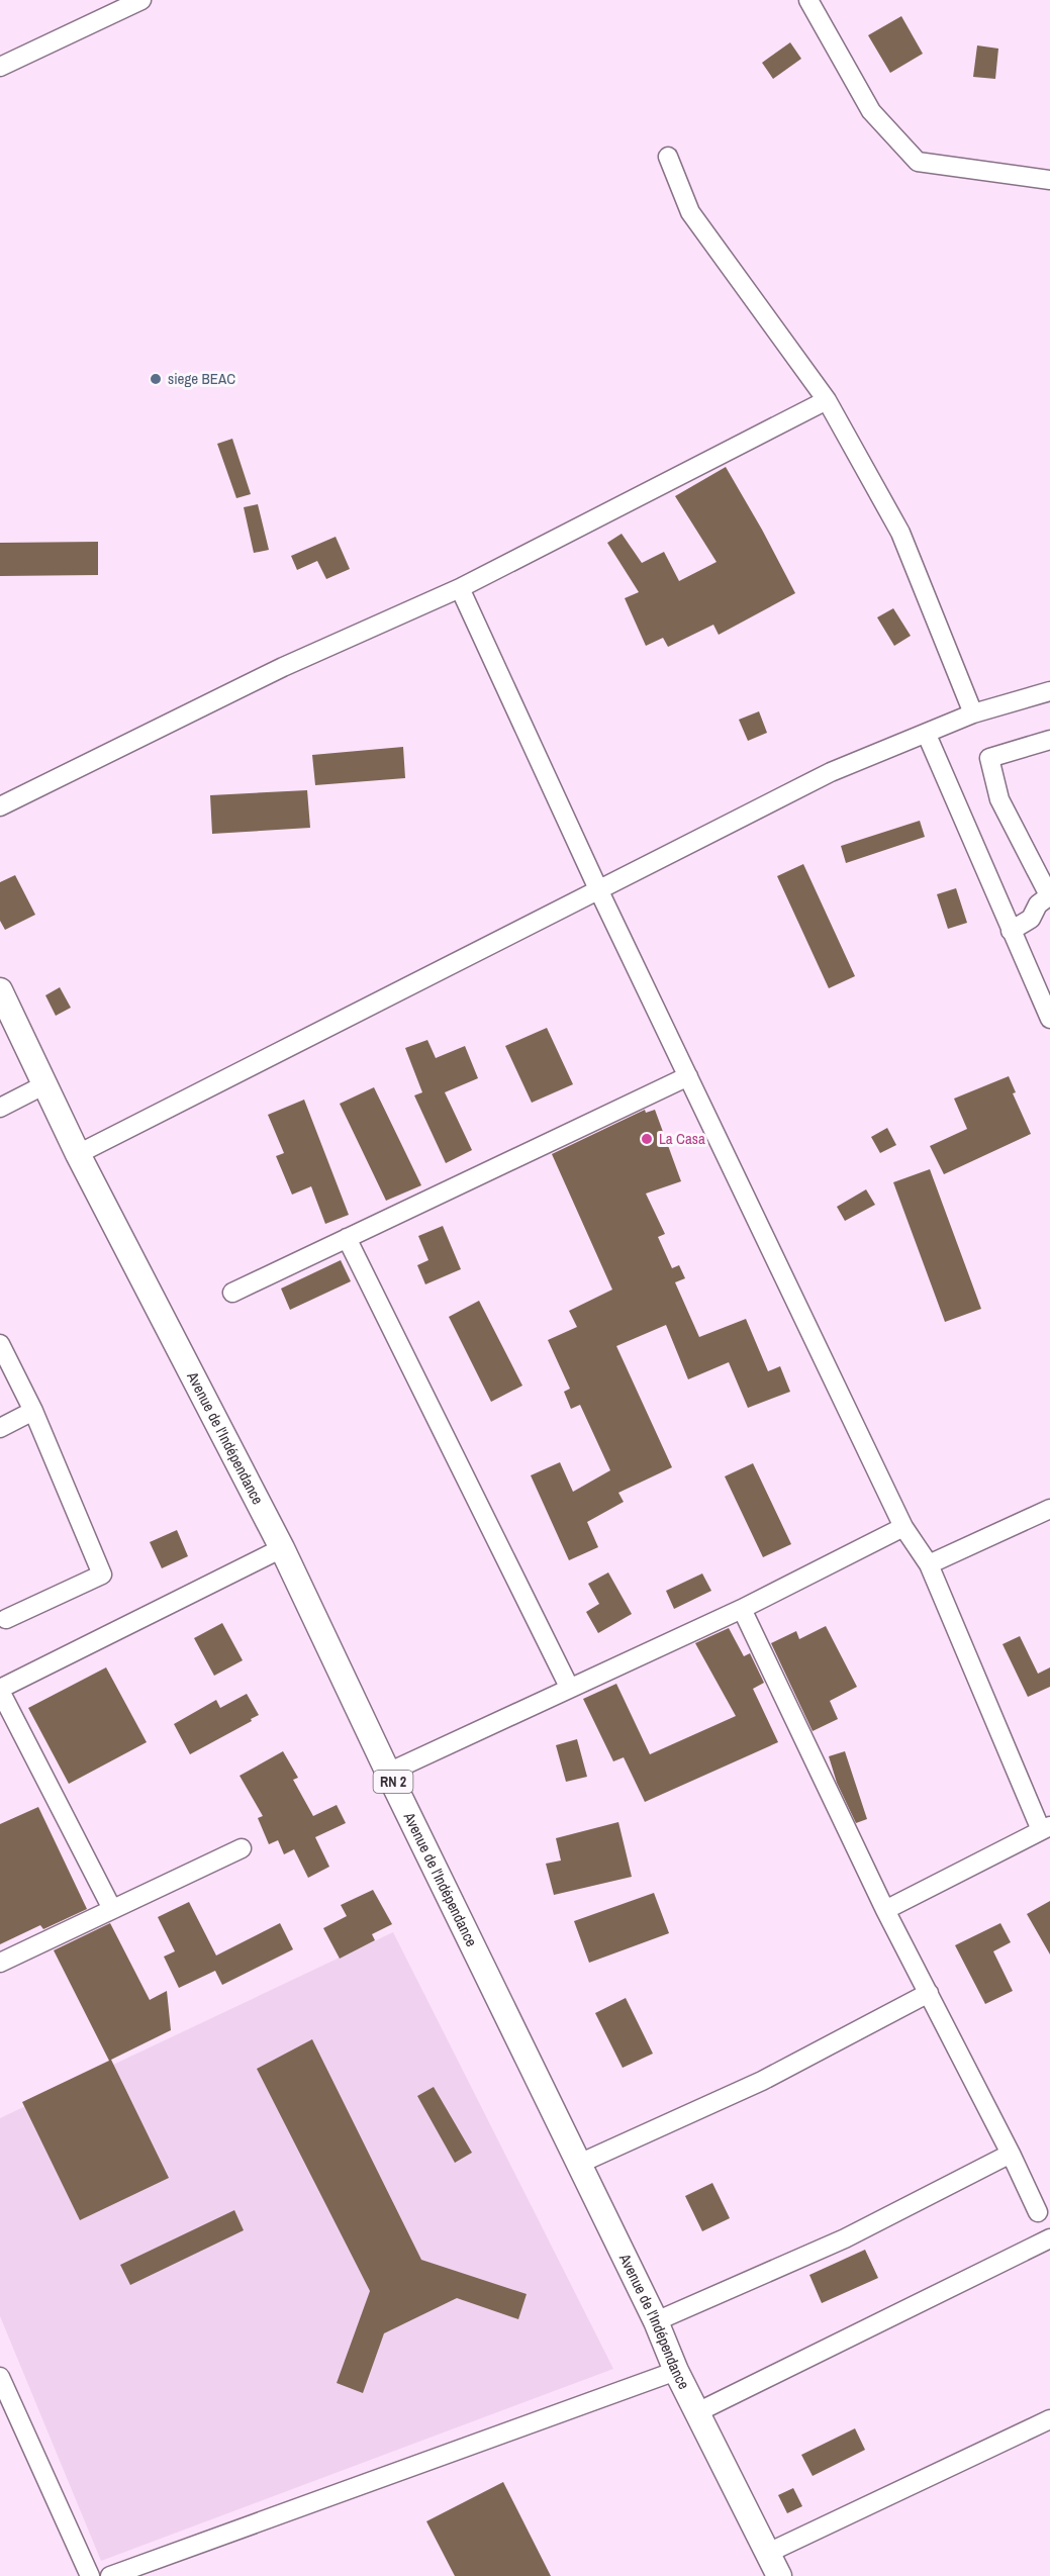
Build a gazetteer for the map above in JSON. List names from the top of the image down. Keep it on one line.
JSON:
{"streets":{"main road":["Avenue de l'Indépendance","RN 2"]},"places":["siege BEAC","La Casa"]}
